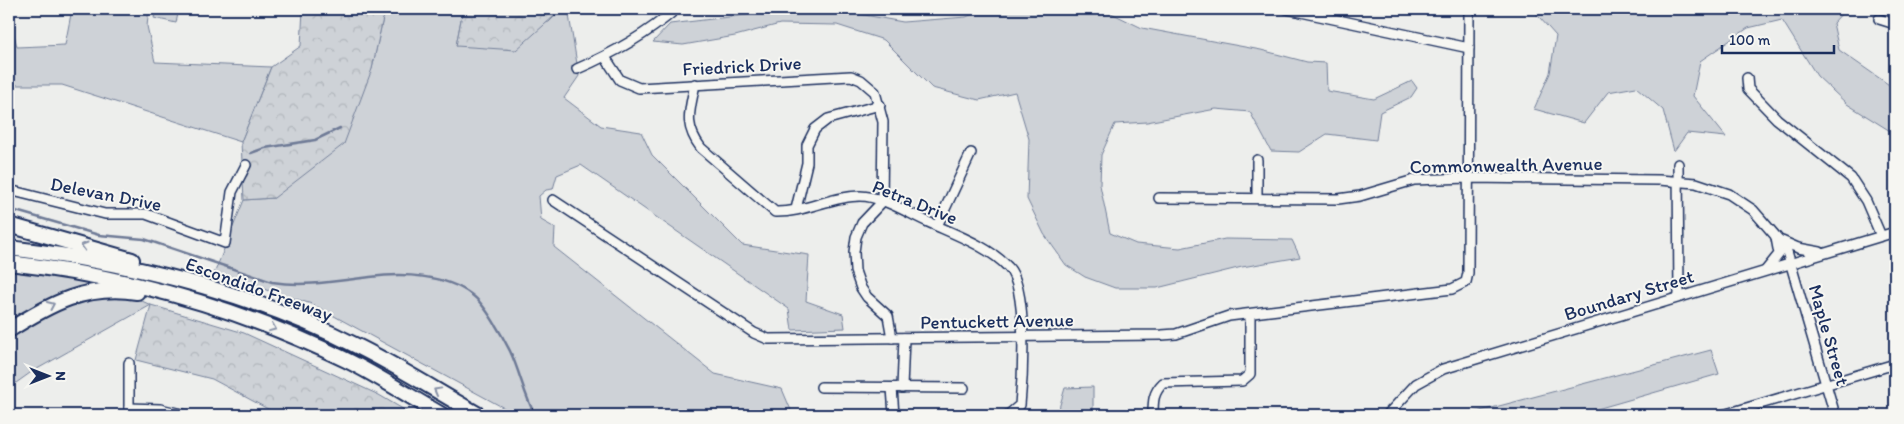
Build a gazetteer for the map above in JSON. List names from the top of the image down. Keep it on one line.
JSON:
{"streets":{"highway":["Escondido Freeway"],"street":["Friedrick Drive","Commonwealth Avenue","Delevan Drive","Petra Drive","Boundary Street","Pentuckett Avenue","Maple Street"]},"crossings":[["Friedrick Drive","Petra Drive"],["Commonwealth Avenue","Boundary Street"],["Commonwealth Avenue","Pentuckett Avenue"],["Commonwealth Avenue","Maple Street"],["Petra Drive","Pentuckett Avenue"],["Boundary Street","Maple Street"]],"scale_bar":"100 m","north":"right"}
